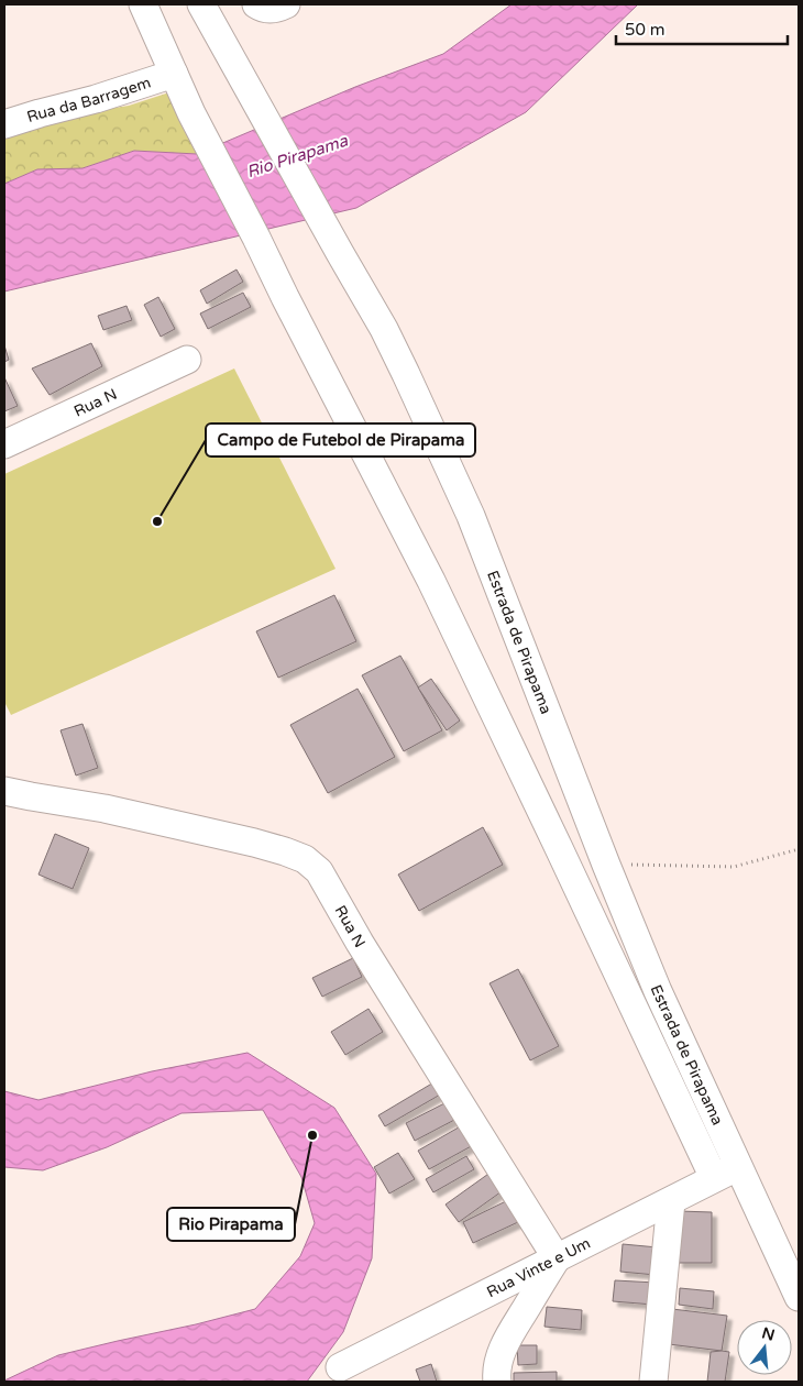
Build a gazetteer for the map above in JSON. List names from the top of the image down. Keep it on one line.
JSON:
{"streets":{"street":["Rua da Barragem","Rua N","Estrada de Pirapama","Rua Vinte e Um"]},"crossings":[["Rua N","Rua Vinte e Um"],["Estrada de Pirapama","Rua Vinte e Um"]],"water":["Rio Pirapama"],"places":["Campo de Futebol de Pirapama","Rio Pirapama"],"scale_bar":"50 m","north":"top"}
